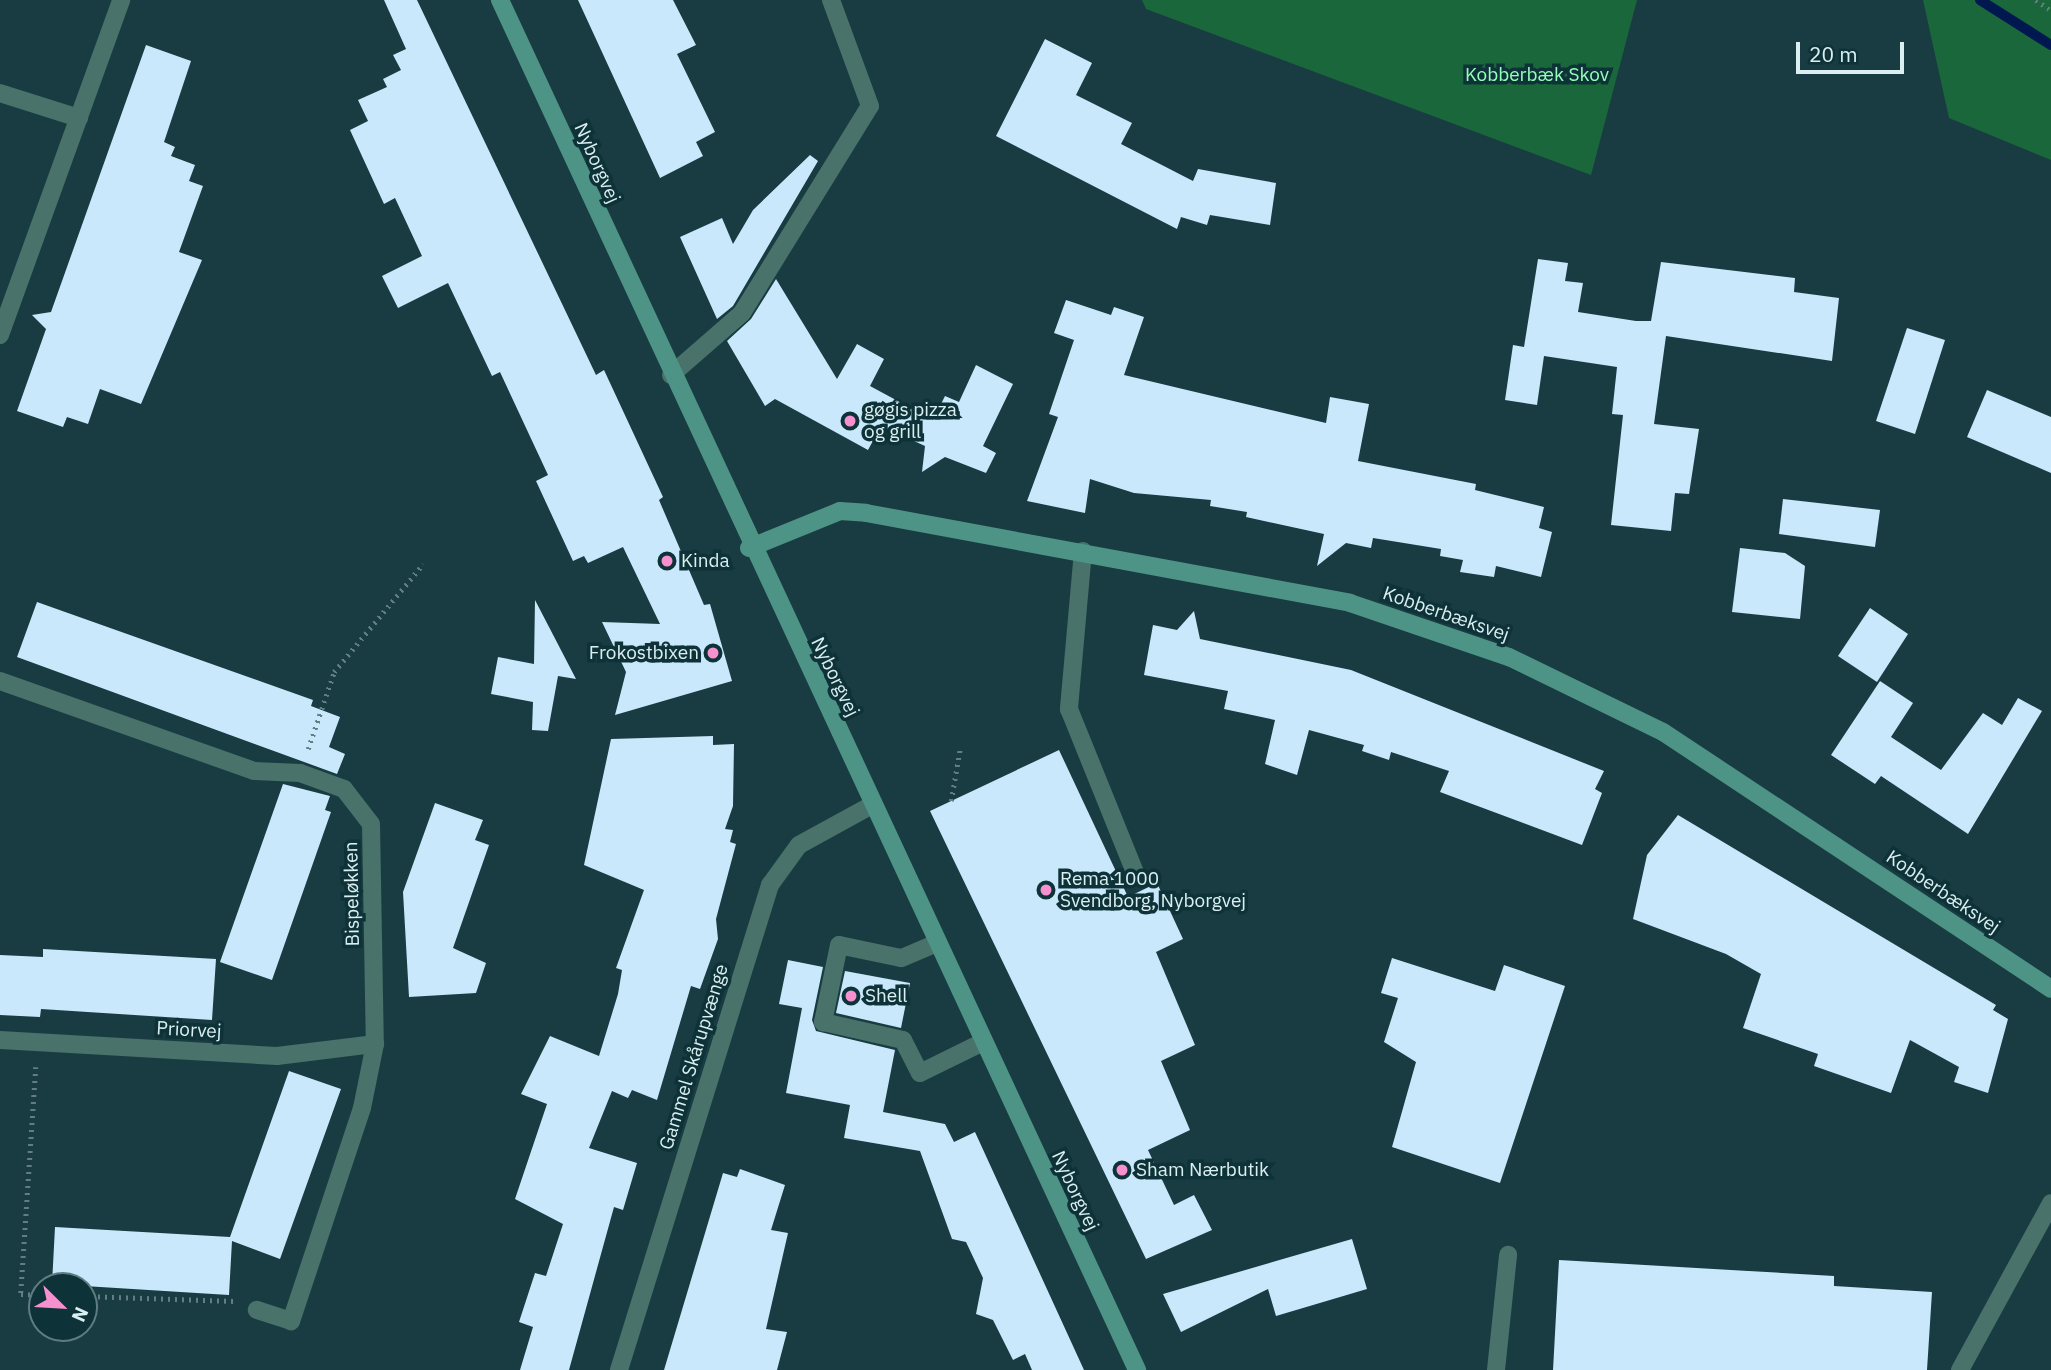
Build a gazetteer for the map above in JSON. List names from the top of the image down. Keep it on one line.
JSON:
{"streets":{"street":["Nyborgvej","Kobberbæksvej","Bispeløkken","Priorvej","Gammel Skårupvænge"]},"crossings":[["Nyborgvej","Kobberbæksvej"],["Nyborgvej","Gammel Skårupvænge"],["Bispeløkken","Priorvej"]],"parks":["Kobberbæk Skov"],"places":["gøgis pizza og grill","Kinda","Frokostbixen","Rema 1000 Svendborg, Nyborgvej","Shell","Sham Nærbutik"],"scale_bar":"20 m","north":"bottom right"}
